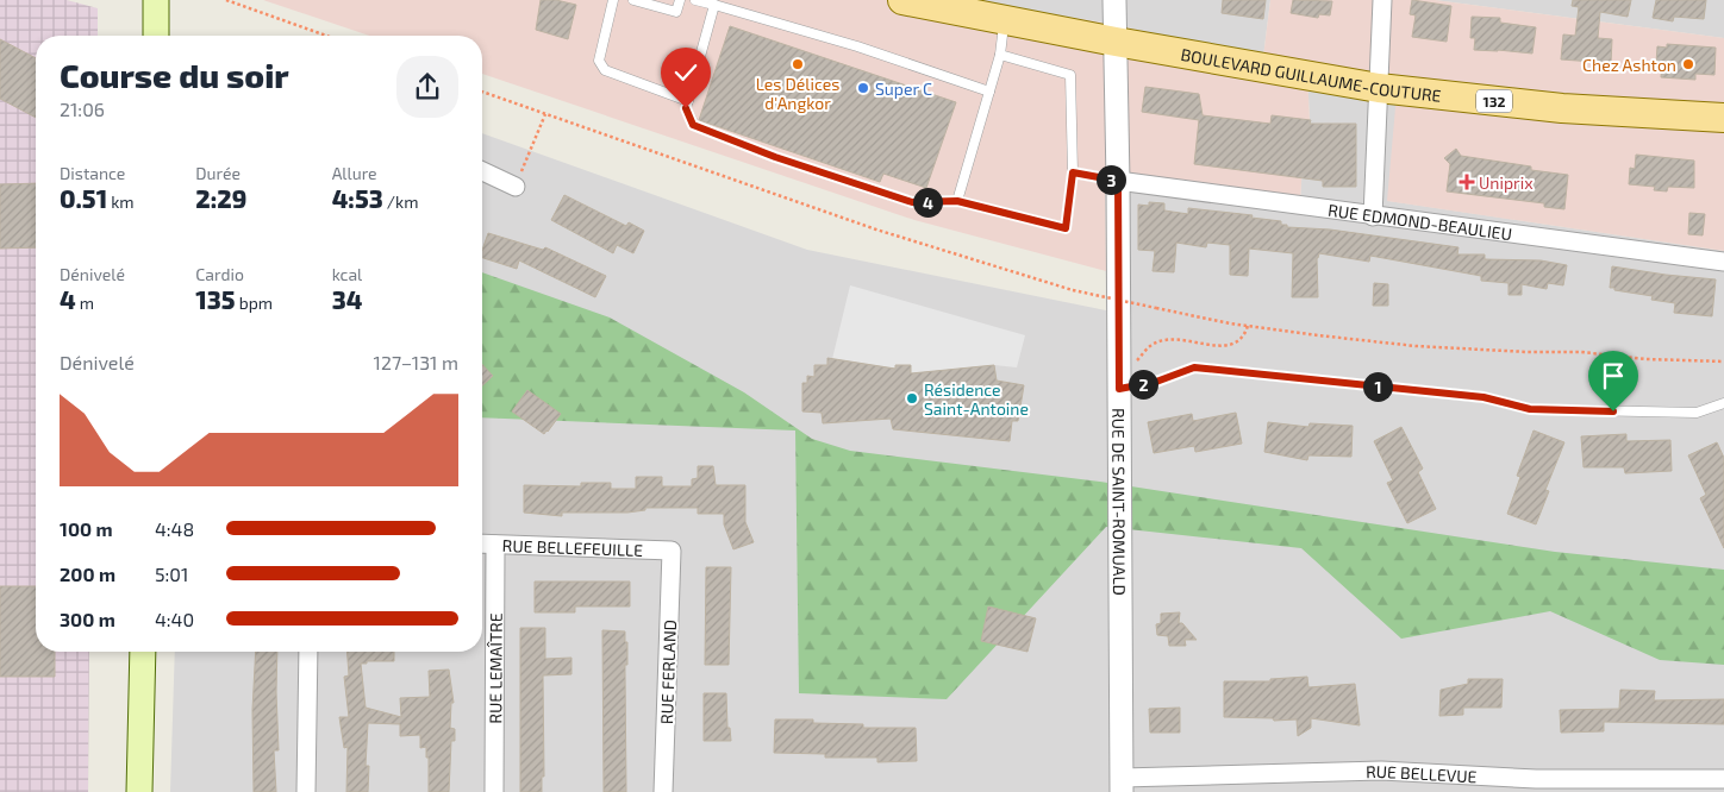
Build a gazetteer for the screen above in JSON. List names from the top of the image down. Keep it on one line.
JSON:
{"streets":{"main road":["BOULEVARD GUILLAUME-COUTURE","132"],"street":["RUE EDMOND-BEAULIEU","RUE DE SAINT-ROMUALD","RUE BELLEFEUILLE","RUE LEMAÎTRE","RUE FERLAND","RUE BELLEVUE"]},"crossings":[["BOULEVARD GUILLAUME-COUTURE","RUE DE SAINT-ROMUALD"],["RUE EDMOND-BEAULIEU","RUE DE SAINT-ROMUALD"],["RUE DE SAINT-ROMUALD","RUE BELLEVUE"],["RUE BELLEFEUILLE","RUE LEMAÎTRE"],["RUE BELLEFEUILLE","RUE FERLAND"]],"places":{"other":["Les Délices d'Angkor","Chez Ashton","Super C","Résidence Saint-Antoine"],"health":["Uniprix"]},"page":{"heading":["Course du soir","21:06"],"stats":[["Distance","0.51 km"],["Durée","2:29"],["Allure","4:53 /km"],["Dénivelé","4 m"],["Cardio","135 bpm"],["kcal","34"]],"pins":["3","4","2","1"],"chart":["Dénivelé","127–131 m"],"list":[{"name":"100 m","note":"4:48"},{"name":"200 m","note":"5:01"},{"name":"300 m","note":"4:40"}]}}
